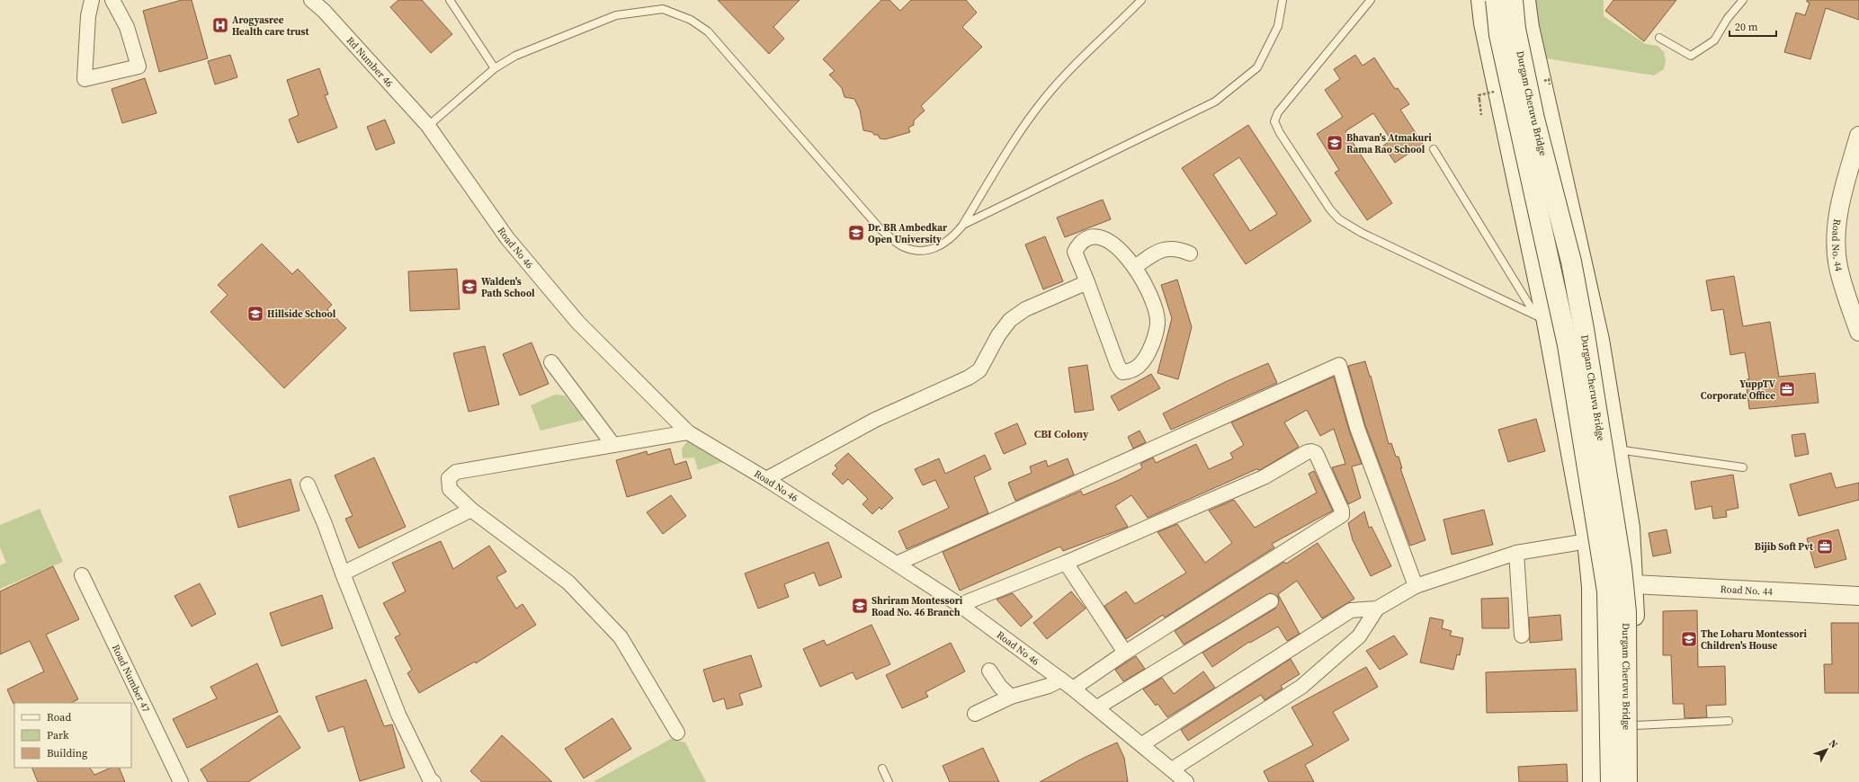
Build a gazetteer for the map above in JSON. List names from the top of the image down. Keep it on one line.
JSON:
{"streets":{"main road":["Durgam Cheruvu Bridge"],"street":["Rd Number 46","Road No. 44","Road No 46","Road Number 47"]},"crossings":[["Rd Number 46","Road No 46"]],"districts":["CBI Colony"],"places":{"hospital":["Arogyasree Health care trust"],"school or university":["Bhavan's Atmakuri Rama Rao School","Dr. BR Ambedkar Open University","Walden's Path School","Hillside School","Shriram Montessori Road No. 46 Branch","The Loharu Montessori Children's House"],"office":["YuppTV Corporate Office","Bijib Soft Pvt"]},"legend":["Road","Park","Building"],"scale_bar":"20 m","north":"top right"}
